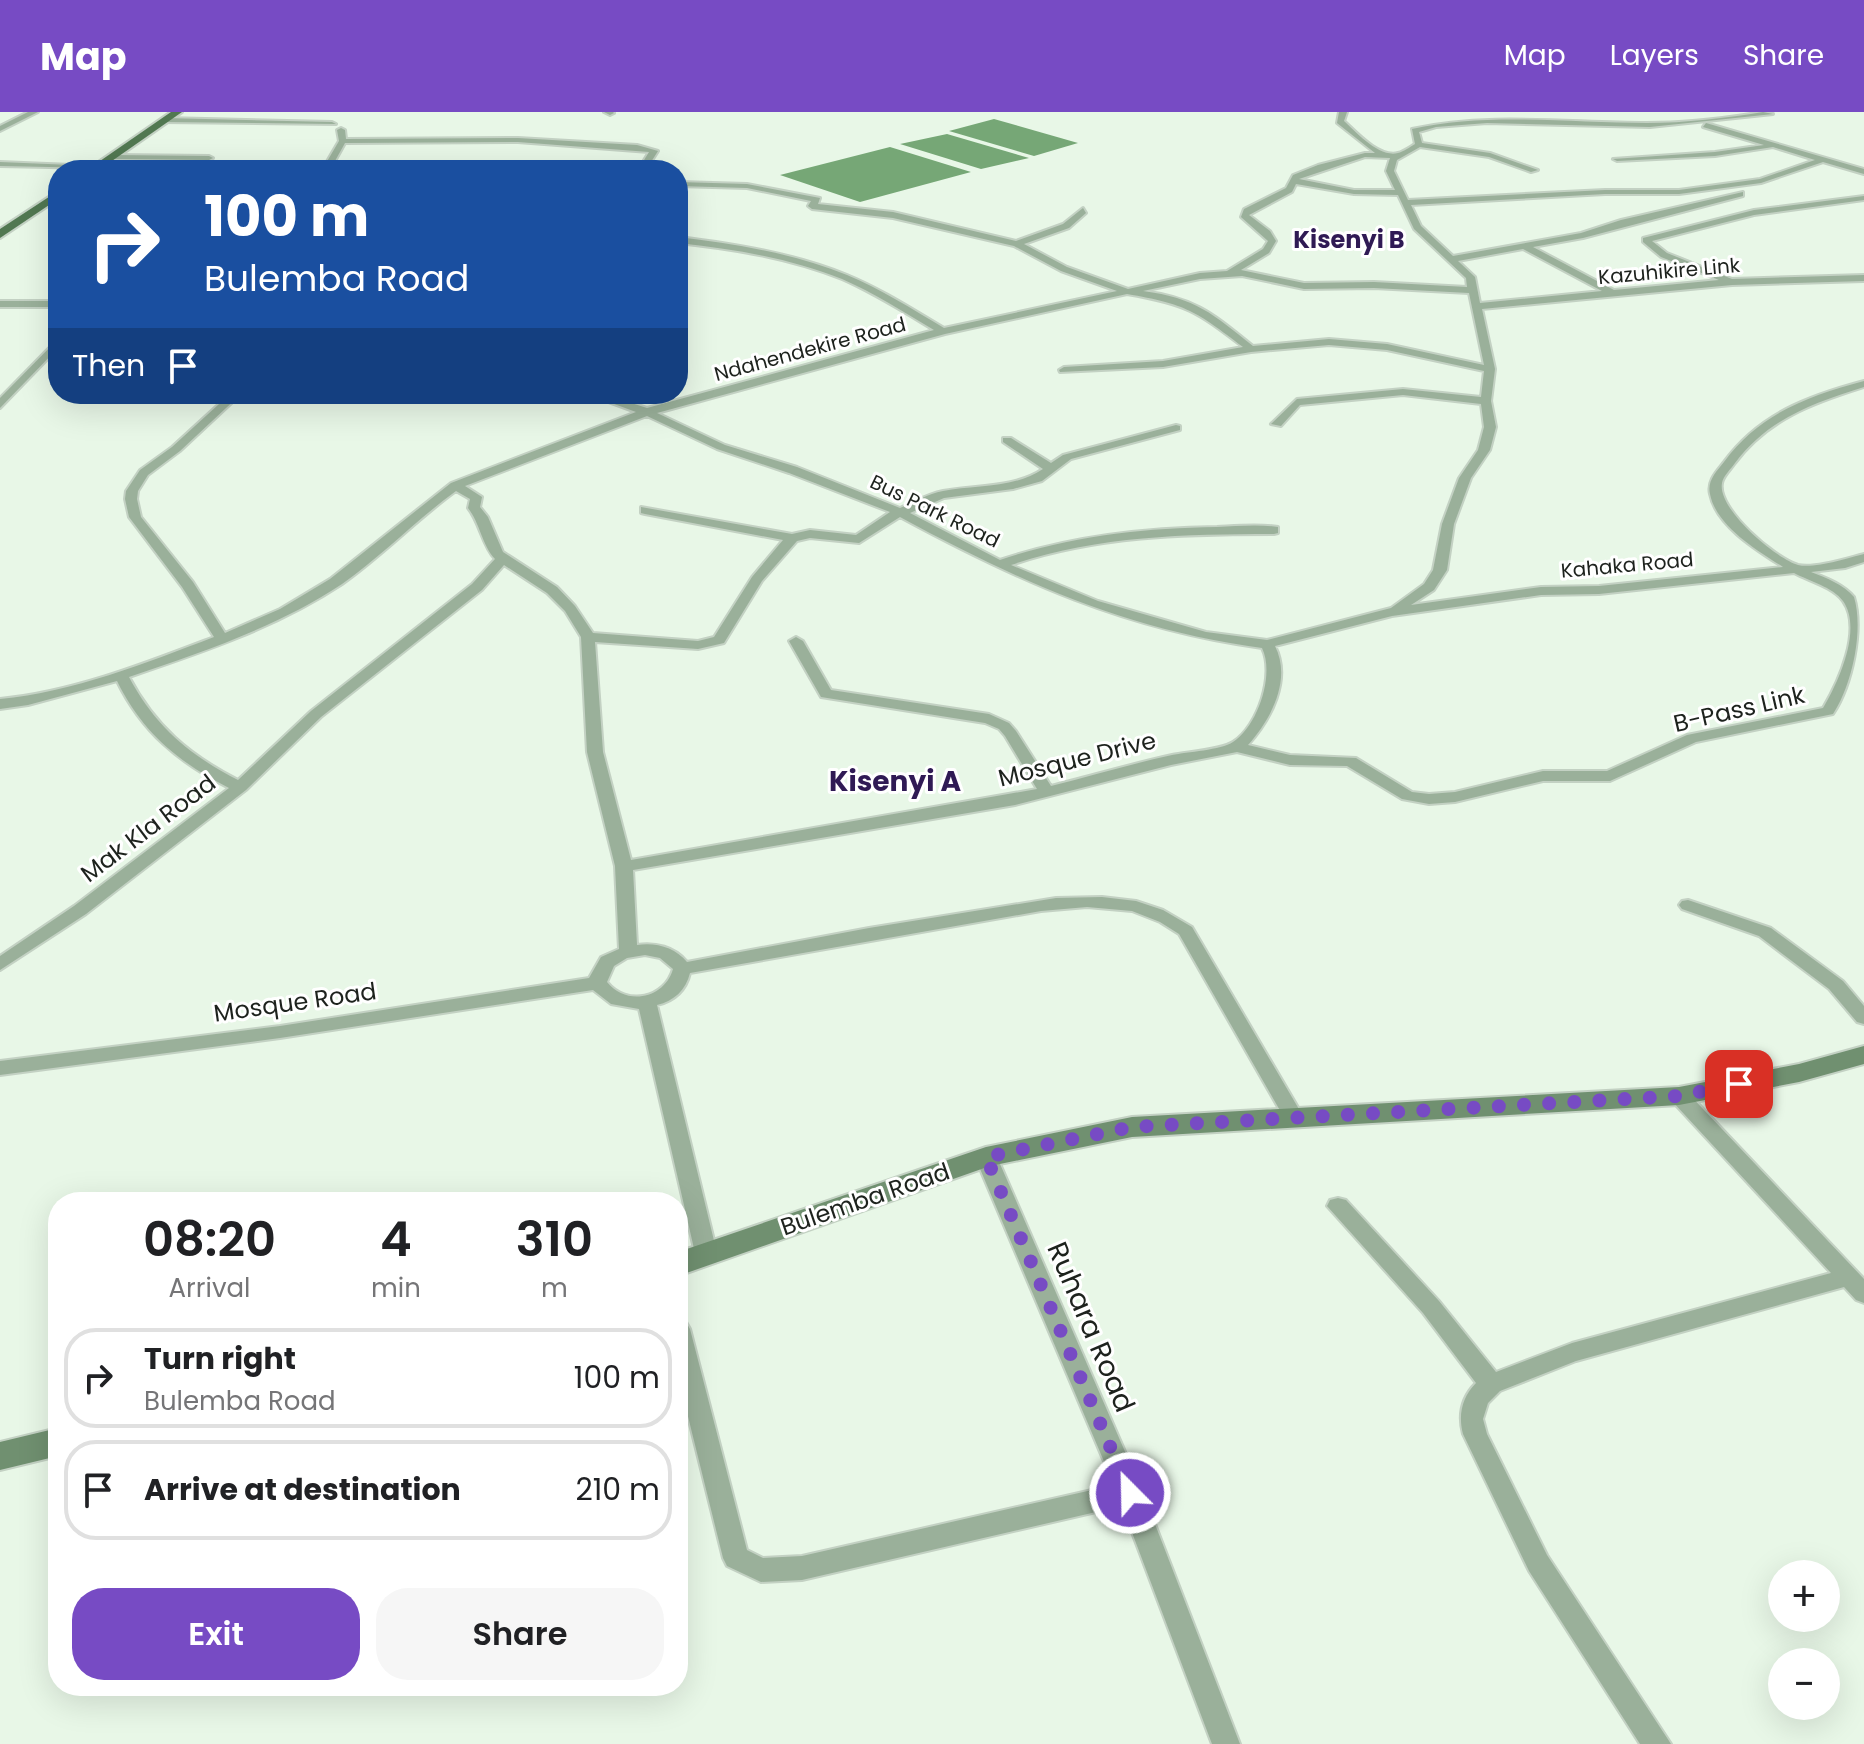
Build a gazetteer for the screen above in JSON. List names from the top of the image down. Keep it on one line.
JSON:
{"streets":{"main road":["Bulemba Road"],"street":["Kazuhikire Link","Ndahendekire Road","Bus Park Road","Kahaka Road","B-Pass Link","Mosque Drive","Mak Kla Road","Mosque Road","Ruhara Road"]},"crossings":[["Ndahendekire Road","Bus Park Road"],["Ndahendekire Road","Mak Kla Road"],["Kahaka Road","B-Pass Link"],["B-Pass Link","Mosque Drive"],["Bulemba Road","Ruhara Road"]],"districts":["Kisenyi B","Kisenyi A"],"page":{"header":"Map","nav":["Map","Layers","Share"],"turn":["100 m","Bulemba Road"],"then":"Then","eta":["08:20","Arrival","4","min","310","m"],"list":[{"name":"Turn right","note":"Bulemba Road","value":"100 m"},{"name":"Arrive at destination","value":"210 m"}],"map_buttons":["+","−"],"buttons":["Exit","Share"]}}
